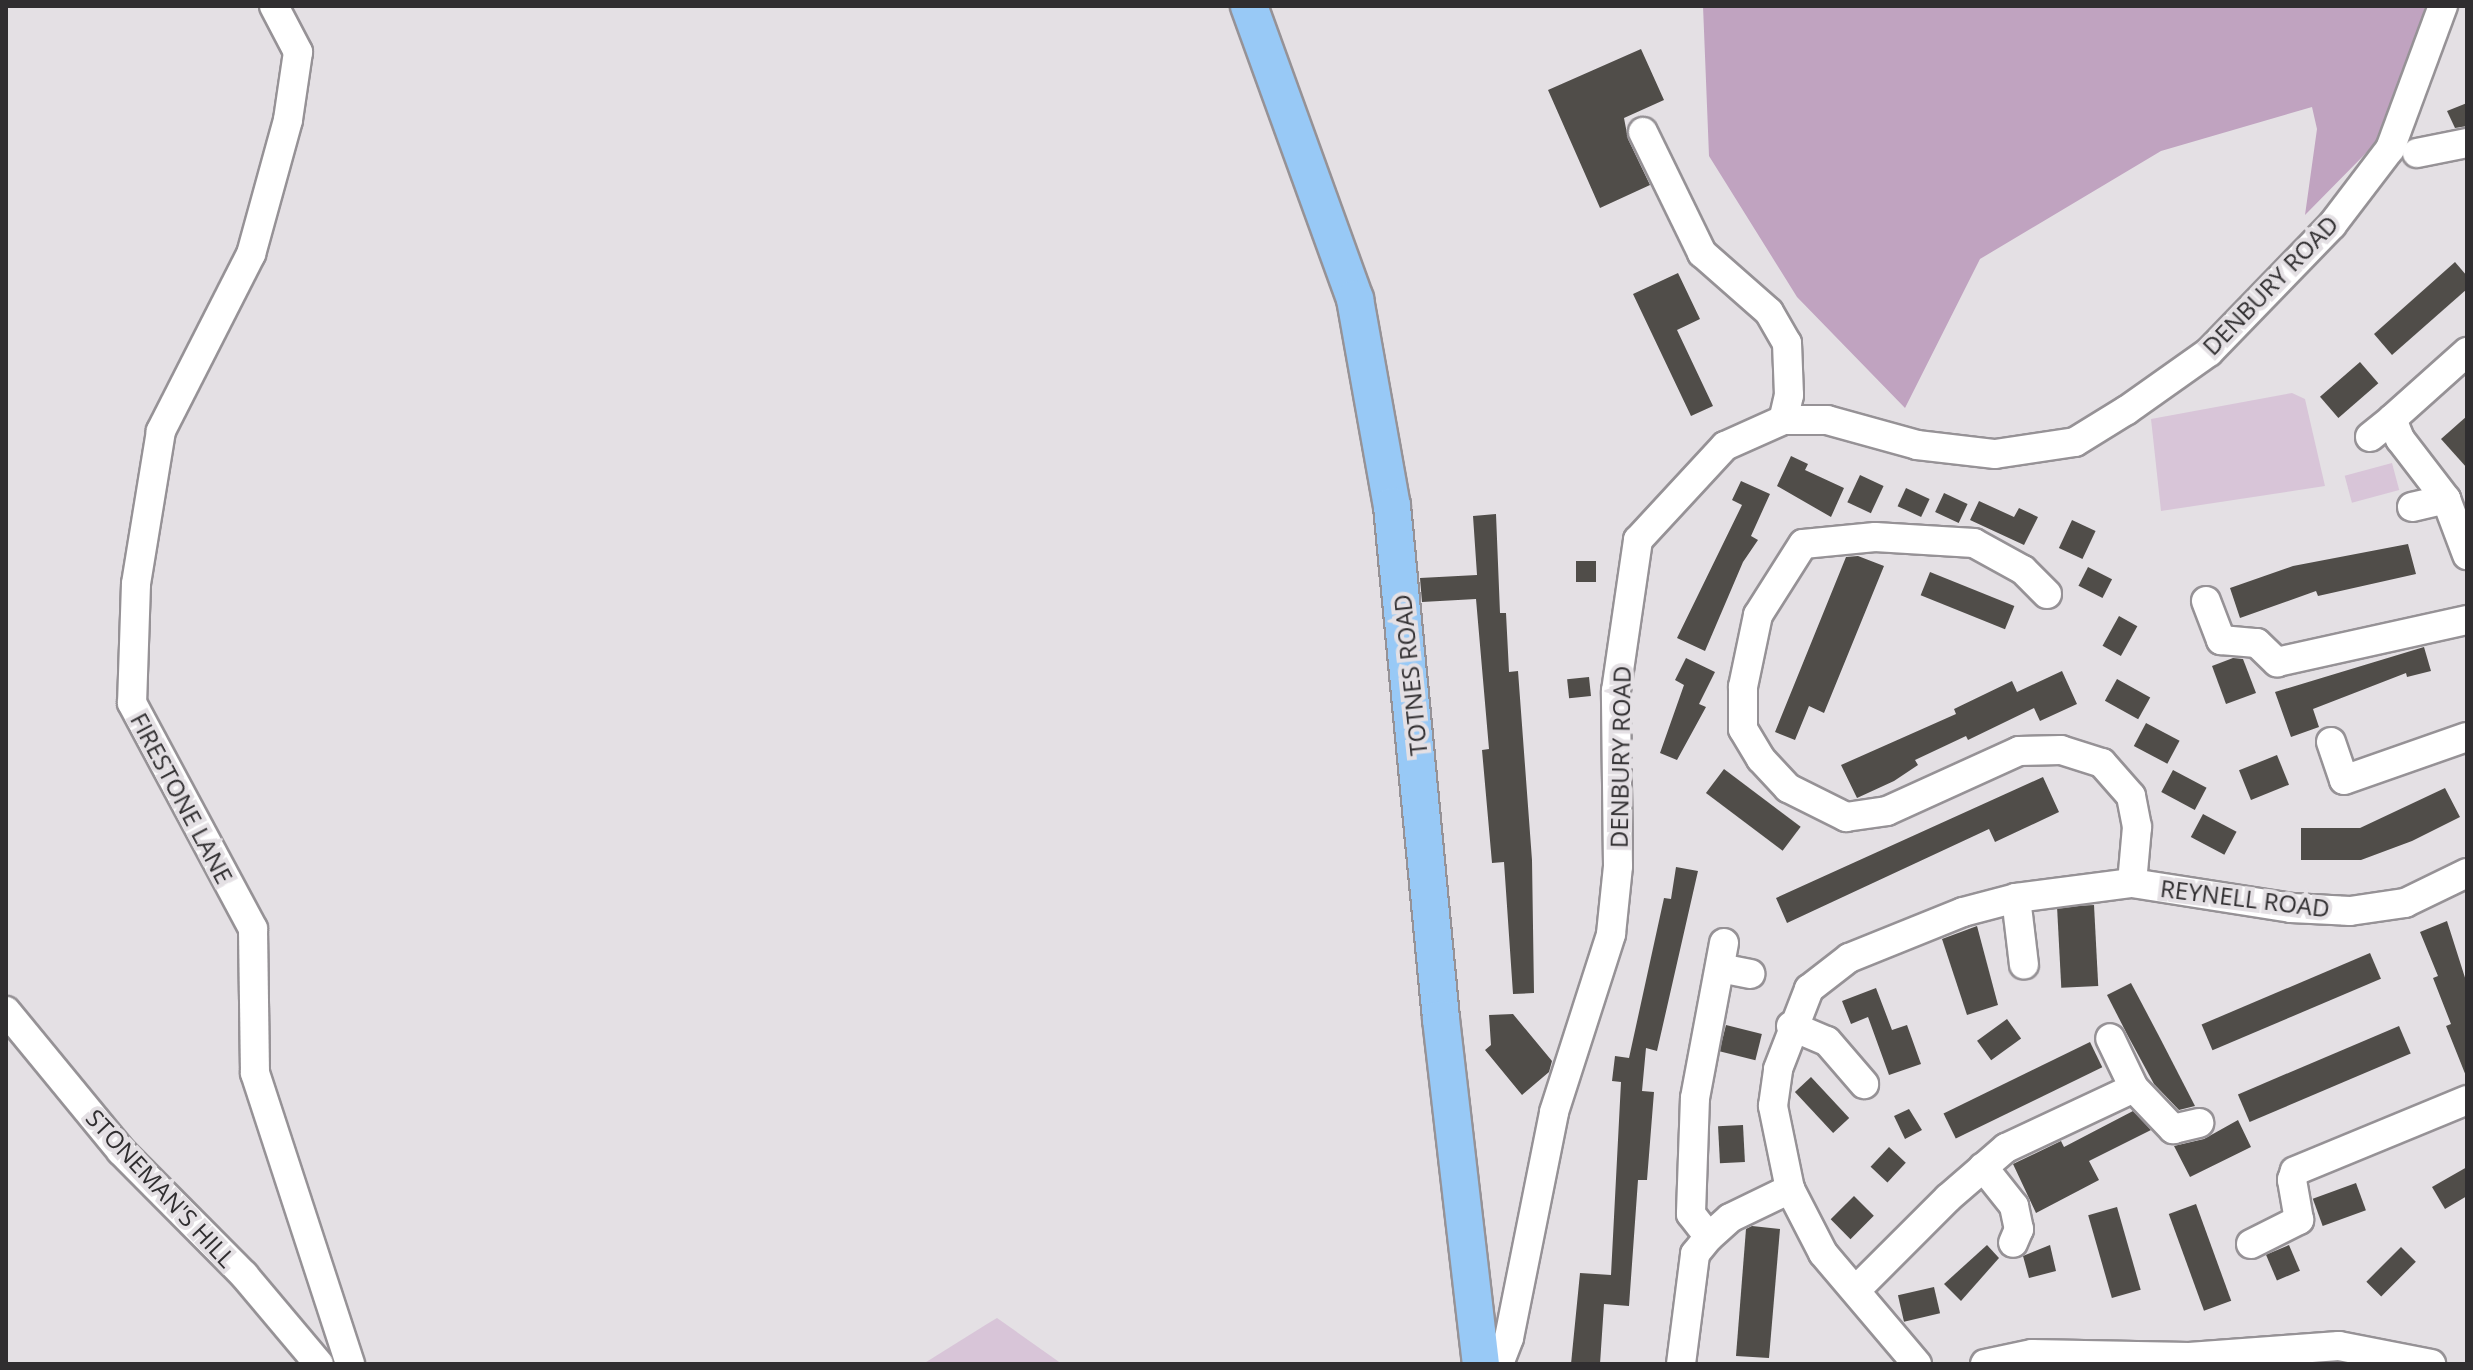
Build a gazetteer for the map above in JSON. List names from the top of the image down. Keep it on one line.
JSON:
{"streets":{"main road":["TOTNES ROAD"],"street":["DENBURY ROAD","FIRESTONE LANE","REYNELL ROAD","STONEMAN'S HILL"]}}
